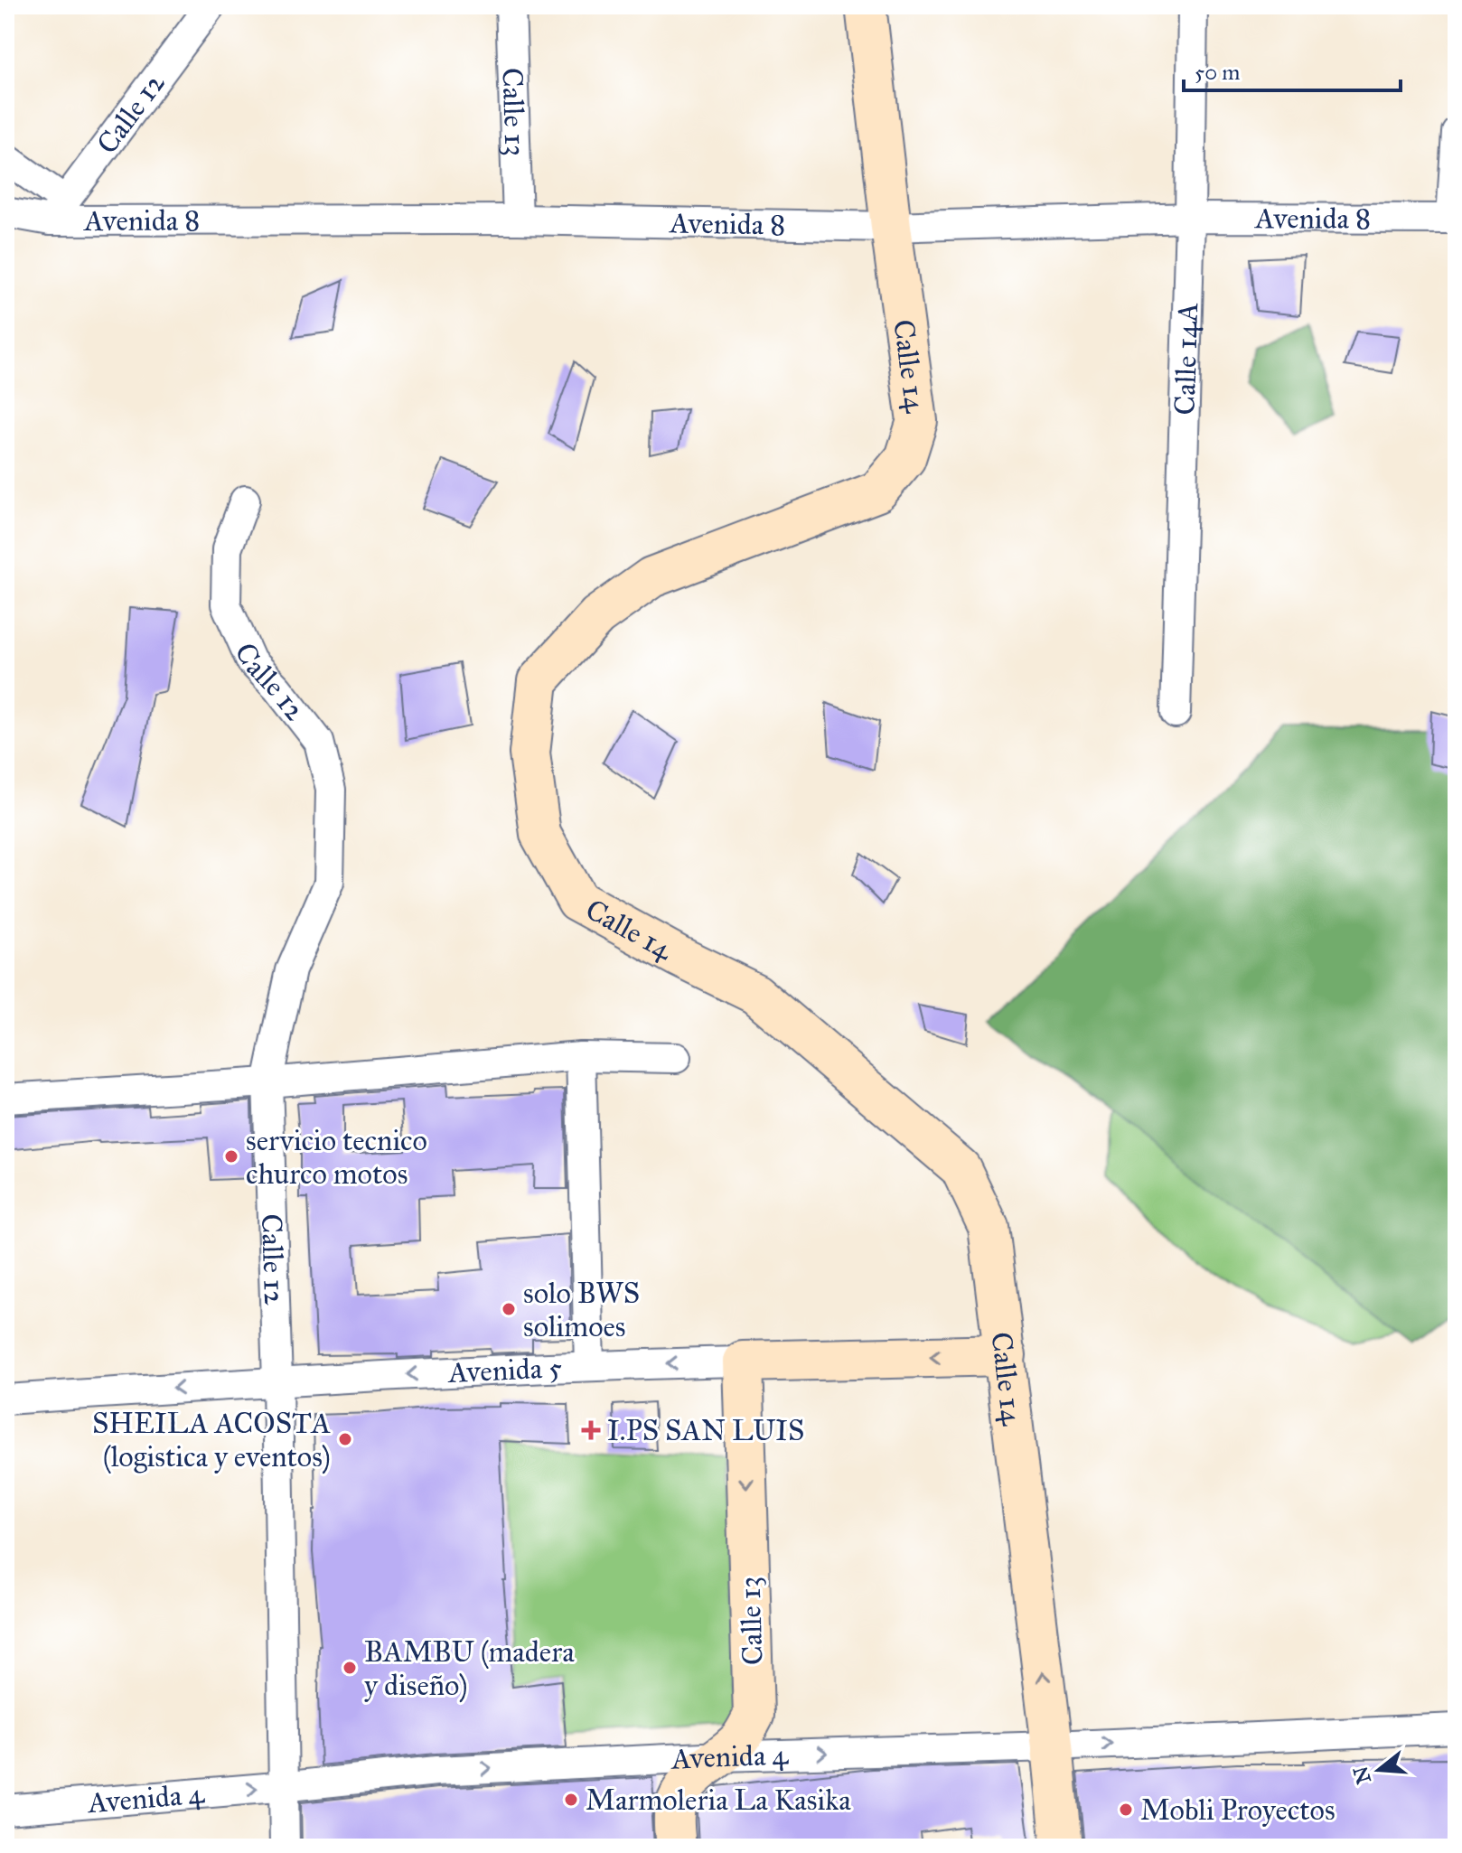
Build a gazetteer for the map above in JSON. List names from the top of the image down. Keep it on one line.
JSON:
{"streets":{"street":["Calle 12","Calle 13","Avenida 8","Calle 14A","Calle 14","Avenida 5","Avenida 4"]},"crossings":[["Calle 12","Avenida 8"],["Calle 12","Avenida 5"],["Calle 12","Avenida 4"],["Calle 13","Avenida 8"],["Calle 13","Avenida 5"],["Calle 13","Avenida 4"],["Avenida 8","Calle 14A"],["Avenida 8","Calle 14"],["Calle 14","Avenida 5"],["Calle 14","Avenida 4"]],"one_way":["Calle 13","Avenida 5","Avenida 4"],"places":{"other":["servicio tecnico churco motos","solo BWS solimoes","SHEILA ACOSTA (logistica y eventos)","BAMBU (madera y diseño)","Marmoleria La Kasika","Mobli Proyectos"],"health":["I.PS SAN LUIS"]},"scale_bar":"50 m","north":"left"}
